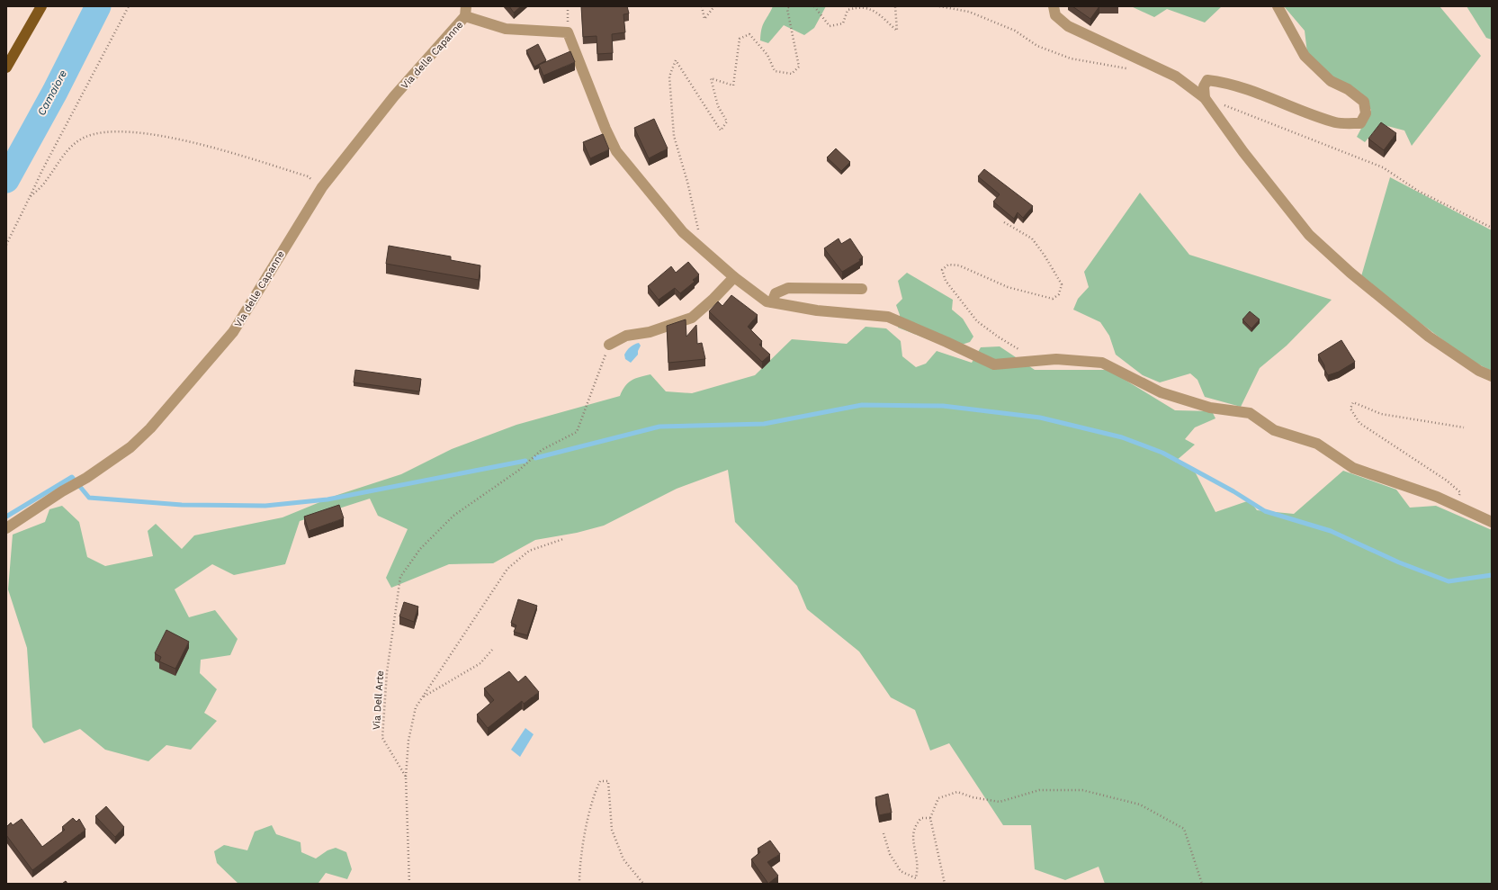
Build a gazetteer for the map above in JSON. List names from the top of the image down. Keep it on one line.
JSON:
{"streets":{"street":["Via delle Capanne"],"path":["Via Dell Arte"]},"water":["Camaiore"]}
